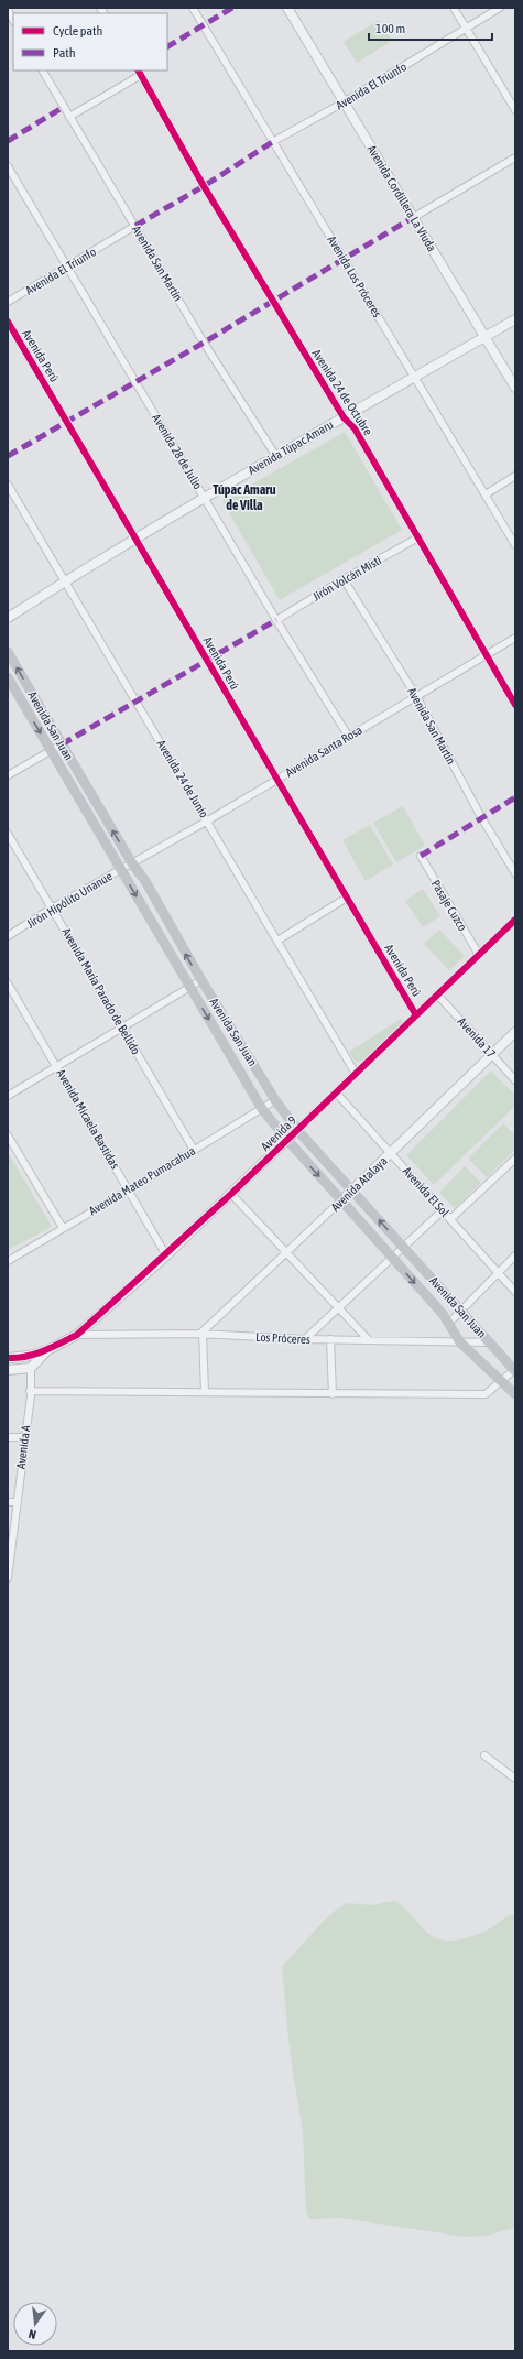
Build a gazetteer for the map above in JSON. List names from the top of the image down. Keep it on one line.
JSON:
{"streets":{"main road":["Avenida San Juan"],"street":["Avenida El Triunfo","Avenida Cordillera La Viuda","Avenida San Martín","Avenida Los Próceres","Avenida Perú","Avenida 24 de Octubre","Avenida Túpac Amaru","Avenida 28 de Julio","Jirón Volcán Misti","Avenida Santa Rosa","Avenida 24 de Junio","Jirón Hipólito Unanue","Pasaje Cuzco","Avenida María Parado de Bellido","Avenida 17","Avenida Micaela Bastidas","Avenida 9","Avenida Mateo Pumacahua","Avenida Atalaya","Avenida El Sol","Los Próceres","Avenida A"]},"crossings":[["Avenida El Triunfo","Avenida Cordillera La Viuda"],["Avenida El Triunfo","Avenida San Martín"],["Avenida El Triunfo","Avenida Los Próceres"],["Avenida El Triunfo","Avenida 28 de Julio"],["Avenida Cordillera La Viuda","Avenida Túpac Amaru"],["Avenida San Martín","Avenida Túpac Amaru"],["Avenida San Martín","Jirón Volcán Misti"],["Avenida San Martín","Avenida Santa Rosa"],["Avenida Los Próceres","Avenida Túpac Amaru"],["Avenida Perú","Avenida Túpac Amaru"],["Avenida Perú","Avenida Santa Rosa"],["Avenida Perú","Avenida 9"],["Avenida 24 de Octubre","Avenida Túpac Amaru"],["Avenida 24 de Octubre","Jirón Volcán Misti"],["Avenida 24 de Octubre","Avenida Santa Rosa"],["Avenida Túpac Amaru","Avenida 28 de Julio"],["Avenida Túpac Amaru","Avenida 24 de Junio"],["Avenida 28 de Julio","Jirón Volcán Misti"],["Avenida 28 de Julio","Avenida Santa Rosa"],["Avenida San Juan","Avenida Santa Rosa"],["Avenida San Juan","Jirón Hipólito Unanue"],["Avenida San Juan","Avenida 9"],["Avenida San Juan","Avenida Mateo Pumacahua"],["Avenida San Juan","Avenida Atalaya"],["Avenida San Juan","Los Próceres"],["Avenida Santa Rosa","Avenida 24 de Junio"],["Avenida Santa Rosa","Jirón Hipólito Unanue"],["Avenida 24 de Junio","Avenida 9"],["Jirón Hipólito Unanue","Avenida María Parado de Bellido"],["Pasaje Cuzco","Avenida 9"],["Avenida María Parado de Bellido","Avenida Mateo Pumacahua"],["Avenida 17","Avenida 9"],["Avenida 17","Avenida Atalaya"],["Avenida Micaela Bastidas","Avenida 9"],["Avenida Micaela Bastidas","Avenida Mateo Pumacahua"],["Avenida 9","Avenida El Sol"],["Avenida 9","Los Próceres"],["Avenida Atalaya","Avenida El Sol"],["Avenida Atalaya","Los Próceres"]],"districts":["Túpac Amaru de Villa"],"legend":["Cycle path","Path"],"scale_bar":"100 m","north":"bottom"}
